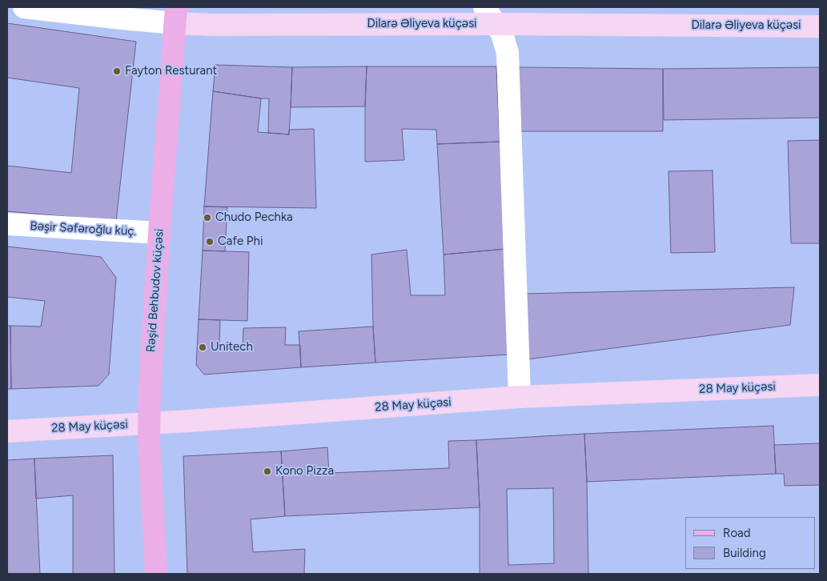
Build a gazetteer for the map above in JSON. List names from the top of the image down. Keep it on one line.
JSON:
{"streets":{"main road":["Dilarə Əliyeva küçəsi","Rəşid Behbudov küçəsi","28 May küçəsi"],"street":["Bəşir Səfəroğlu küç."]},"crossings":[["Dilarə Əliyeva küçəsi","Rəşid Behbudov küçəsi"],["Bəşir Səfəroğlu küç.","Rəşid Behbudov küçəsi"],["Rəşid Behbudov küçəsi","28 May küçəsi"]],"places":["Fayton Resturant","Chudo Pechka","Cafe Phi","Unitech","Kono Pizza"],"legend":["Road","Building"]}
